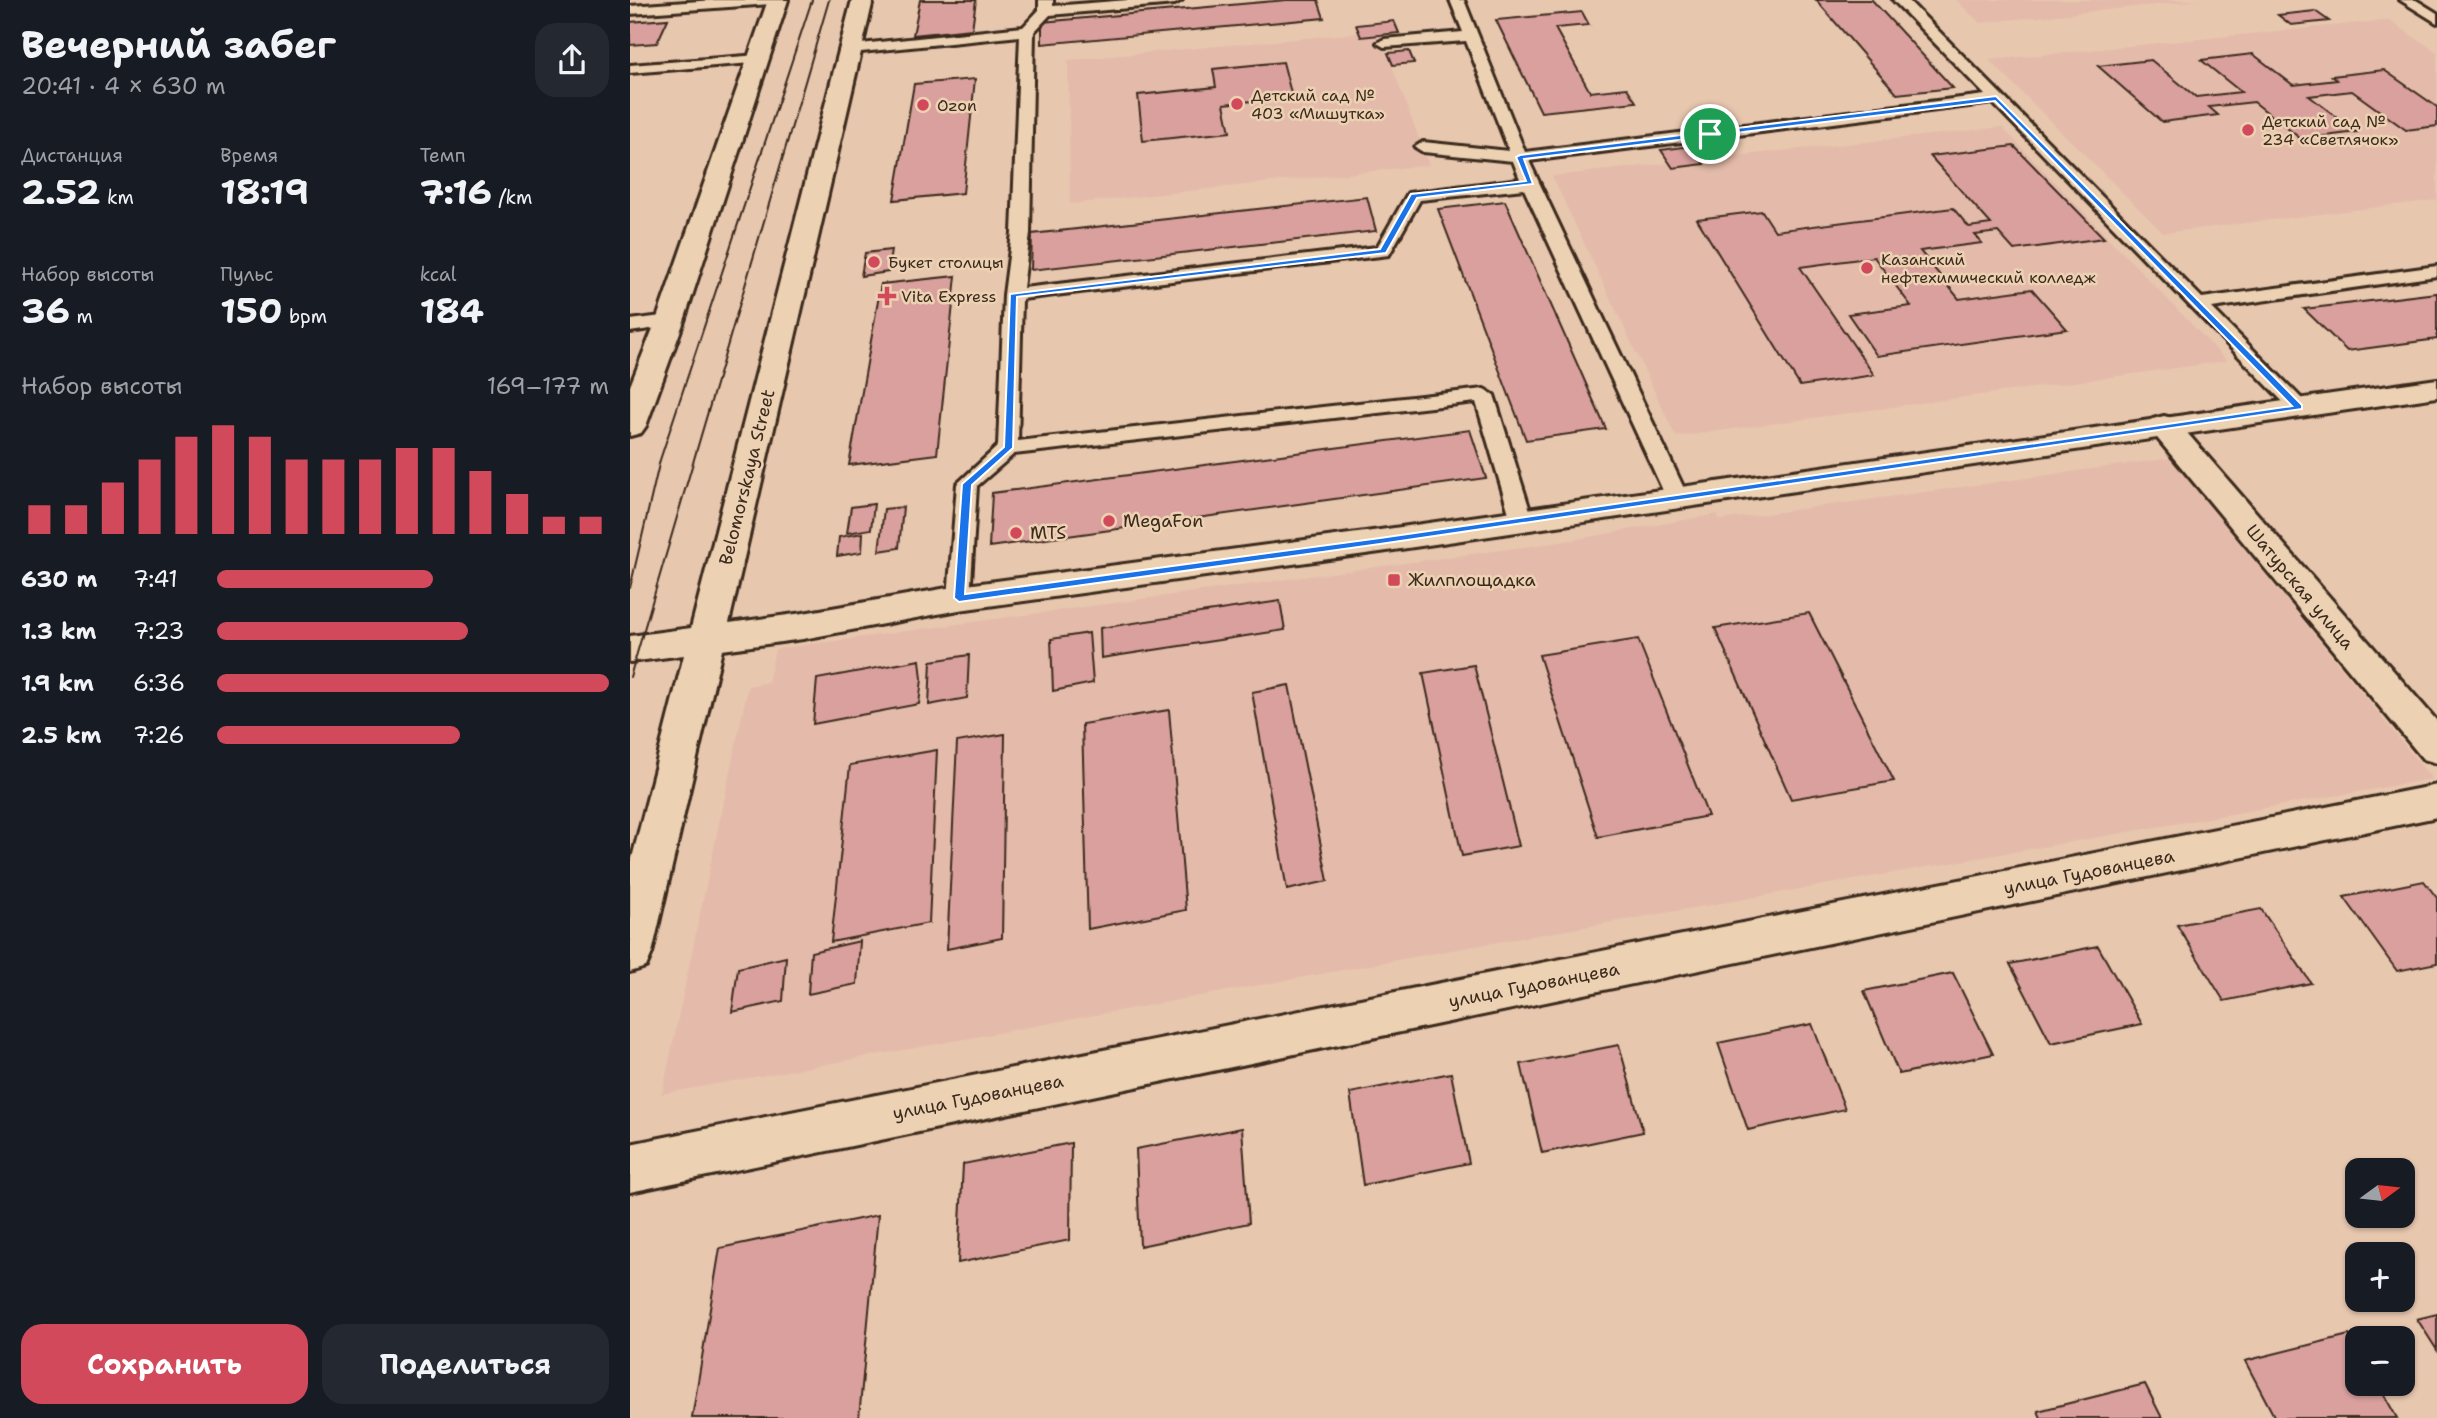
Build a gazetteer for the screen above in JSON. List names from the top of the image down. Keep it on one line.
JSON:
{"streets":{"street":["Belomorskaya Street","Шатурская улица","улица Гудованцева"]},"places":{"other":["Детский сад № 403 «Мишутка»","Ozon","Детский сад № 234 «Светлячок»","Букет столицы","Казанский нефтехимический колледж","MegaFon","MTS"],"health":["Vita Express"],"transit":["Жилплощадка"]},"north":"right","page":{"heading":["Вечерний забег","20:41 · 4 × 630 m"],"stats":[["Дистанция","2.52 km"],["Время","18:19"],["Темп","7:16 /km"],["Набор высоты","36 m"],["Пульс","150 bpm"],["kcal","184"]],"chart":["Набор высоты","169–177 m"],"list":[{"name":"630 m","note":"7:41"},{"name":"1.3 km","note":"7:23"},{"name":"1.9 km","note":"6:36"},{"name":"2.5 km","note":"7:26"}],"map_buttons":["+","−"],"buttons":["Сохранить","Поделиться"]}}
